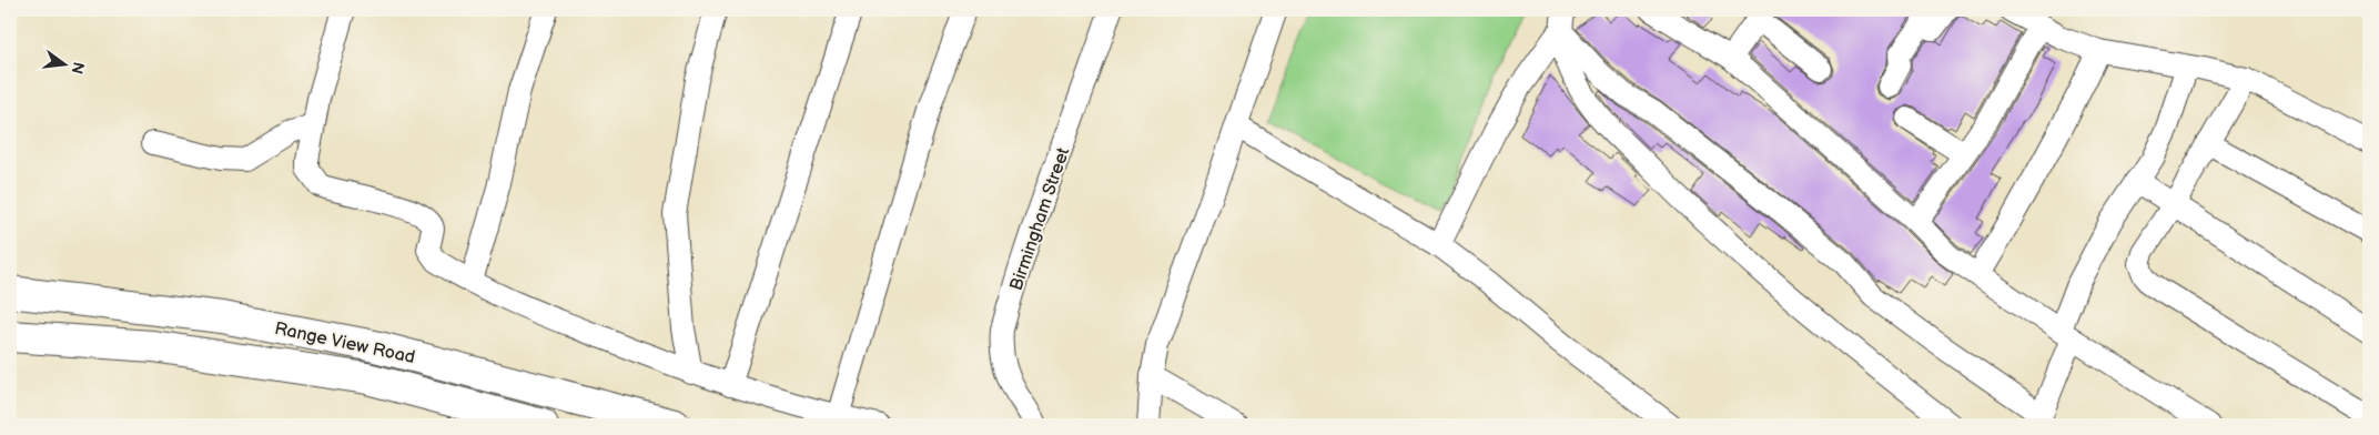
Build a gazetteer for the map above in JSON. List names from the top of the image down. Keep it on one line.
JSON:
{"streets":{"main road":["Range View Road"],"street":["Birmingham Street"]},"north":"right"}
